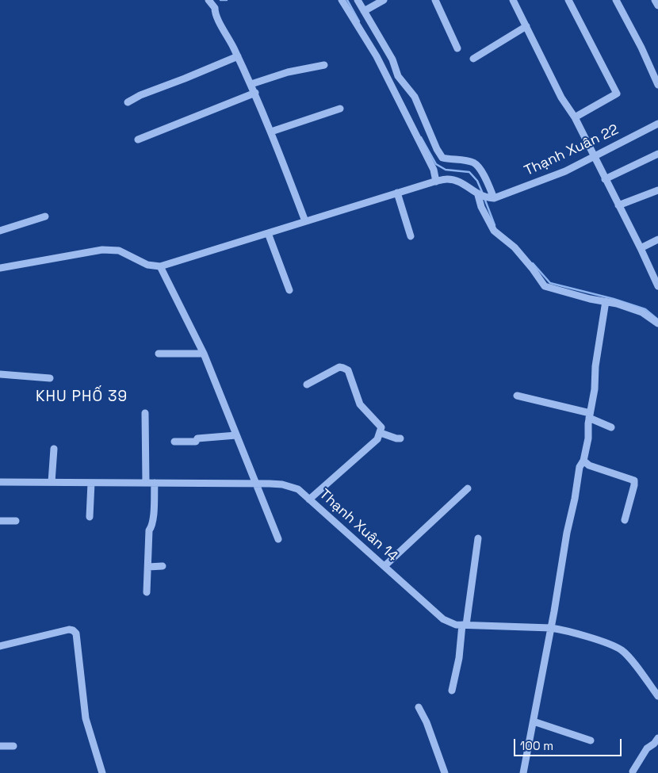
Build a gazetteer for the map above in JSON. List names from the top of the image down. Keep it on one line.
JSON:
{"streets":{"street":["Thạnh Xuân 22","Thạnh Xuân 14"]},"districts":["KHU PHỐ 39"],"scale_bar":"100 m"}
